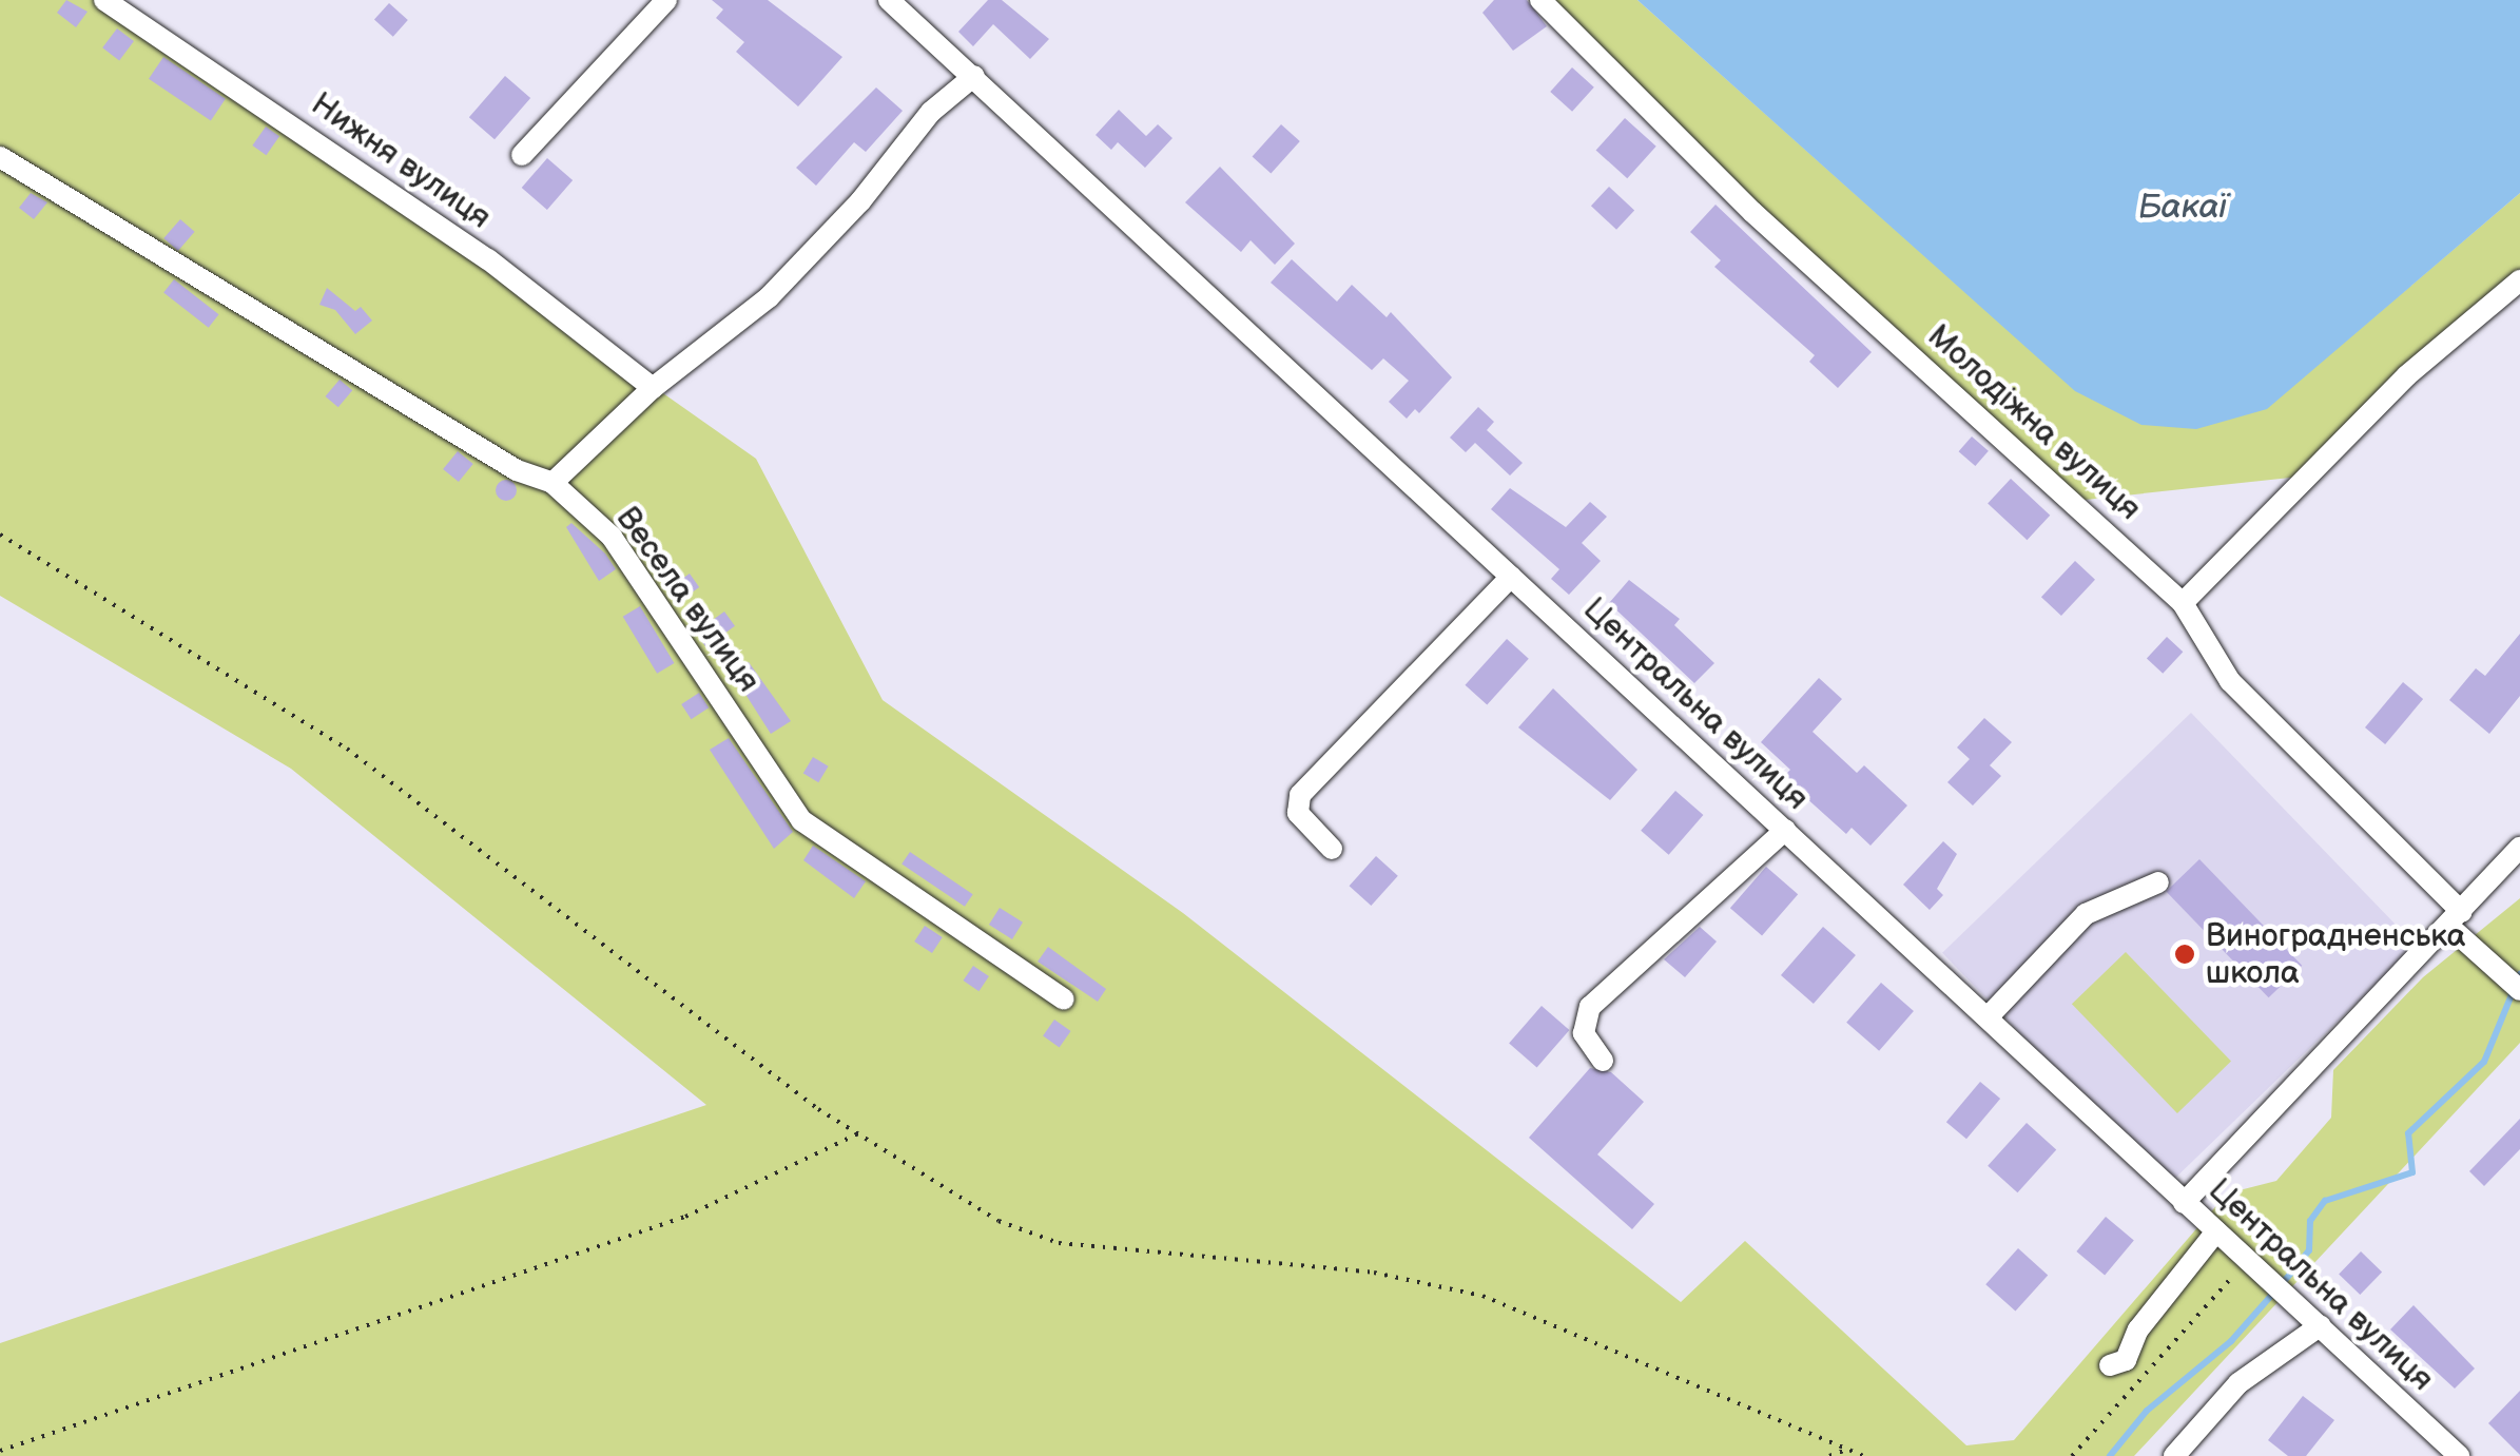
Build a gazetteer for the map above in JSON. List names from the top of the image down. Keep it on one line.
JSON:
{"streets":{"street":["Нижня вулиця","Молодіжна вулиця","Весела вулиця","Центральна вулиця"]},"water":["Бакаї"],"places":["Виноградненська школа"]}
